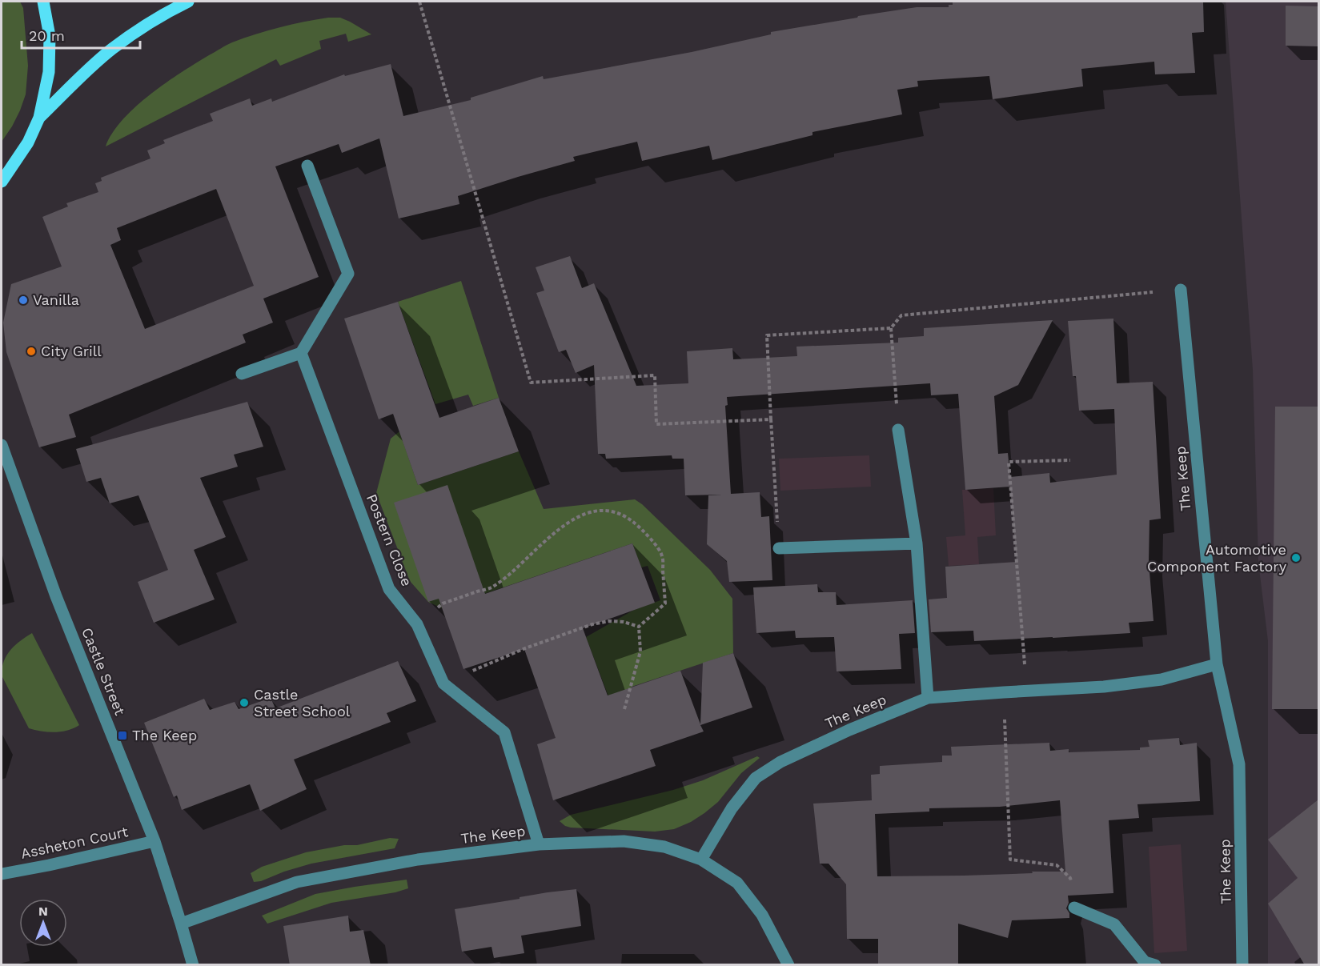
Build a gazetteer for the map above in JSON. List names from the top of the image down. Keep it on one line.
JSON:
{"streets":{"street":["The Keep","Postern Close","Castle Street","Assheton Court"]},"crossings":[["The Keep","Postern Close"],["The Keep","Castle Street"],["Castle Street","Assheton Court"]],"places":{"other":["Vanilla","City Grill","Automotive Component Factory","Castle Street School"],"transit":["The Keep"]},"scale_bar":"20 m","north":"top"}
